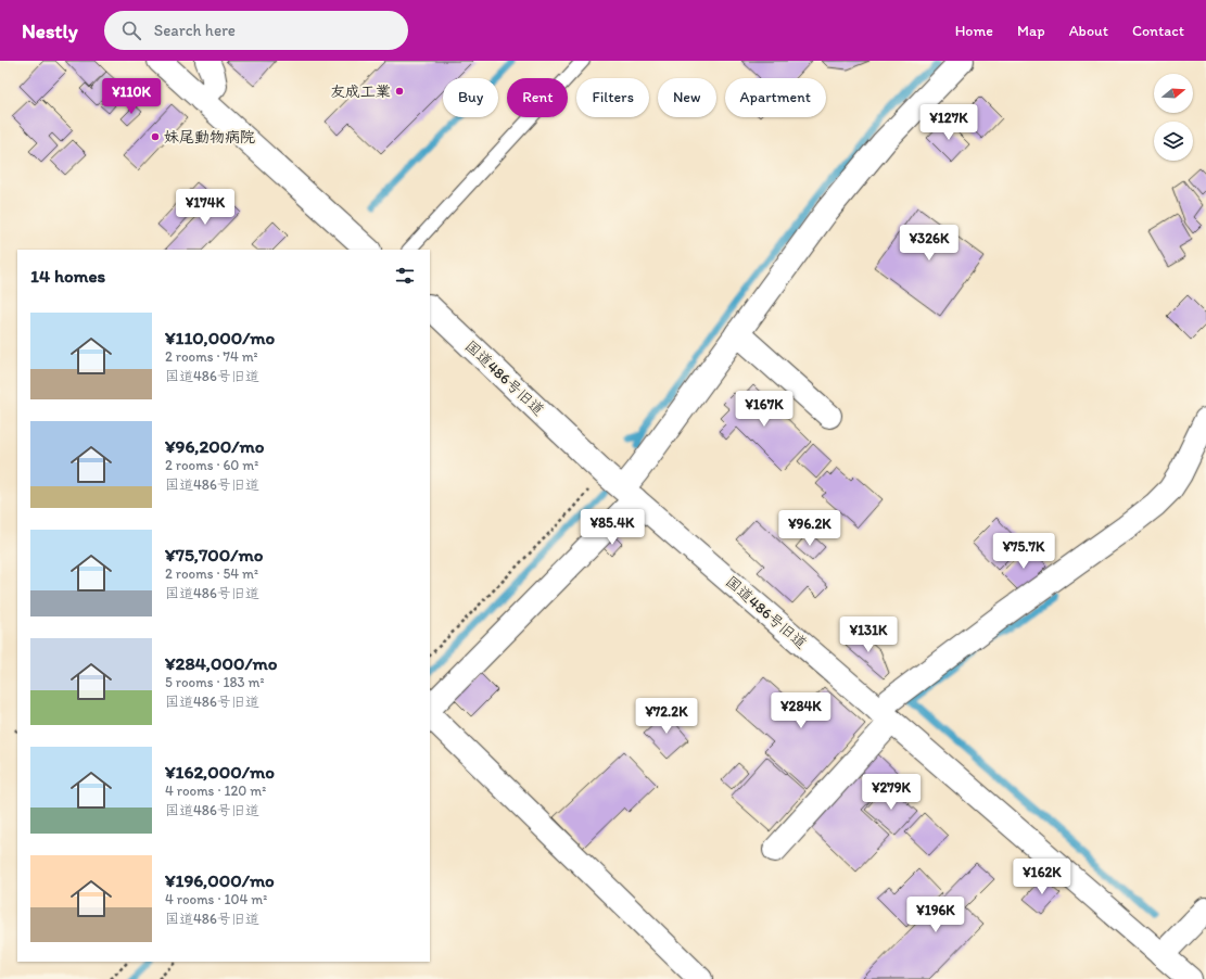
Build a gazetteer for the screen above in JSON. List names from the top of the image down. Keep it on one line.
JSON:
{"streets":{"street":["国道486号旧道"]},"places":["友成工業","妹尾動物病院"],"north":"right","page":{"header":"Nestly","search":"Search here","nav":["Home","Map","About","Contact"],"price":["¥110K","¥127K","¥174K","¥326K","¥167K","¥85.4K","¥96.2K","¥75.7K","¥131K","¥284K","¥72.2K","¥279K","¥162K","¥196K"],"chip":["Buy","Rent","Filters","New","Apartment"],"heading":"14 homes","list":[{"name":"¥110,000/mo","note":"2 rooms · 74 m² · 国道486号旧道"},{"name":"¥96,200/mo","note":"2 rooms · 60 m² · 国道486号旧道"},{"name":"¥75,700/mo","note":"2 rooms · 54 m² · 国道486号旧道"},{"name":"¥284,000/mo","note":"5 rooms · 183 m² · 国道486号旧道"},{"name":"¥162,000/mo","note":"4 rooms · 120 m² · 国道486号旧道"},{"name":"¥196,000/mo","note":"4 rooms · 104 m² · 国道486号旧道"}]}}
